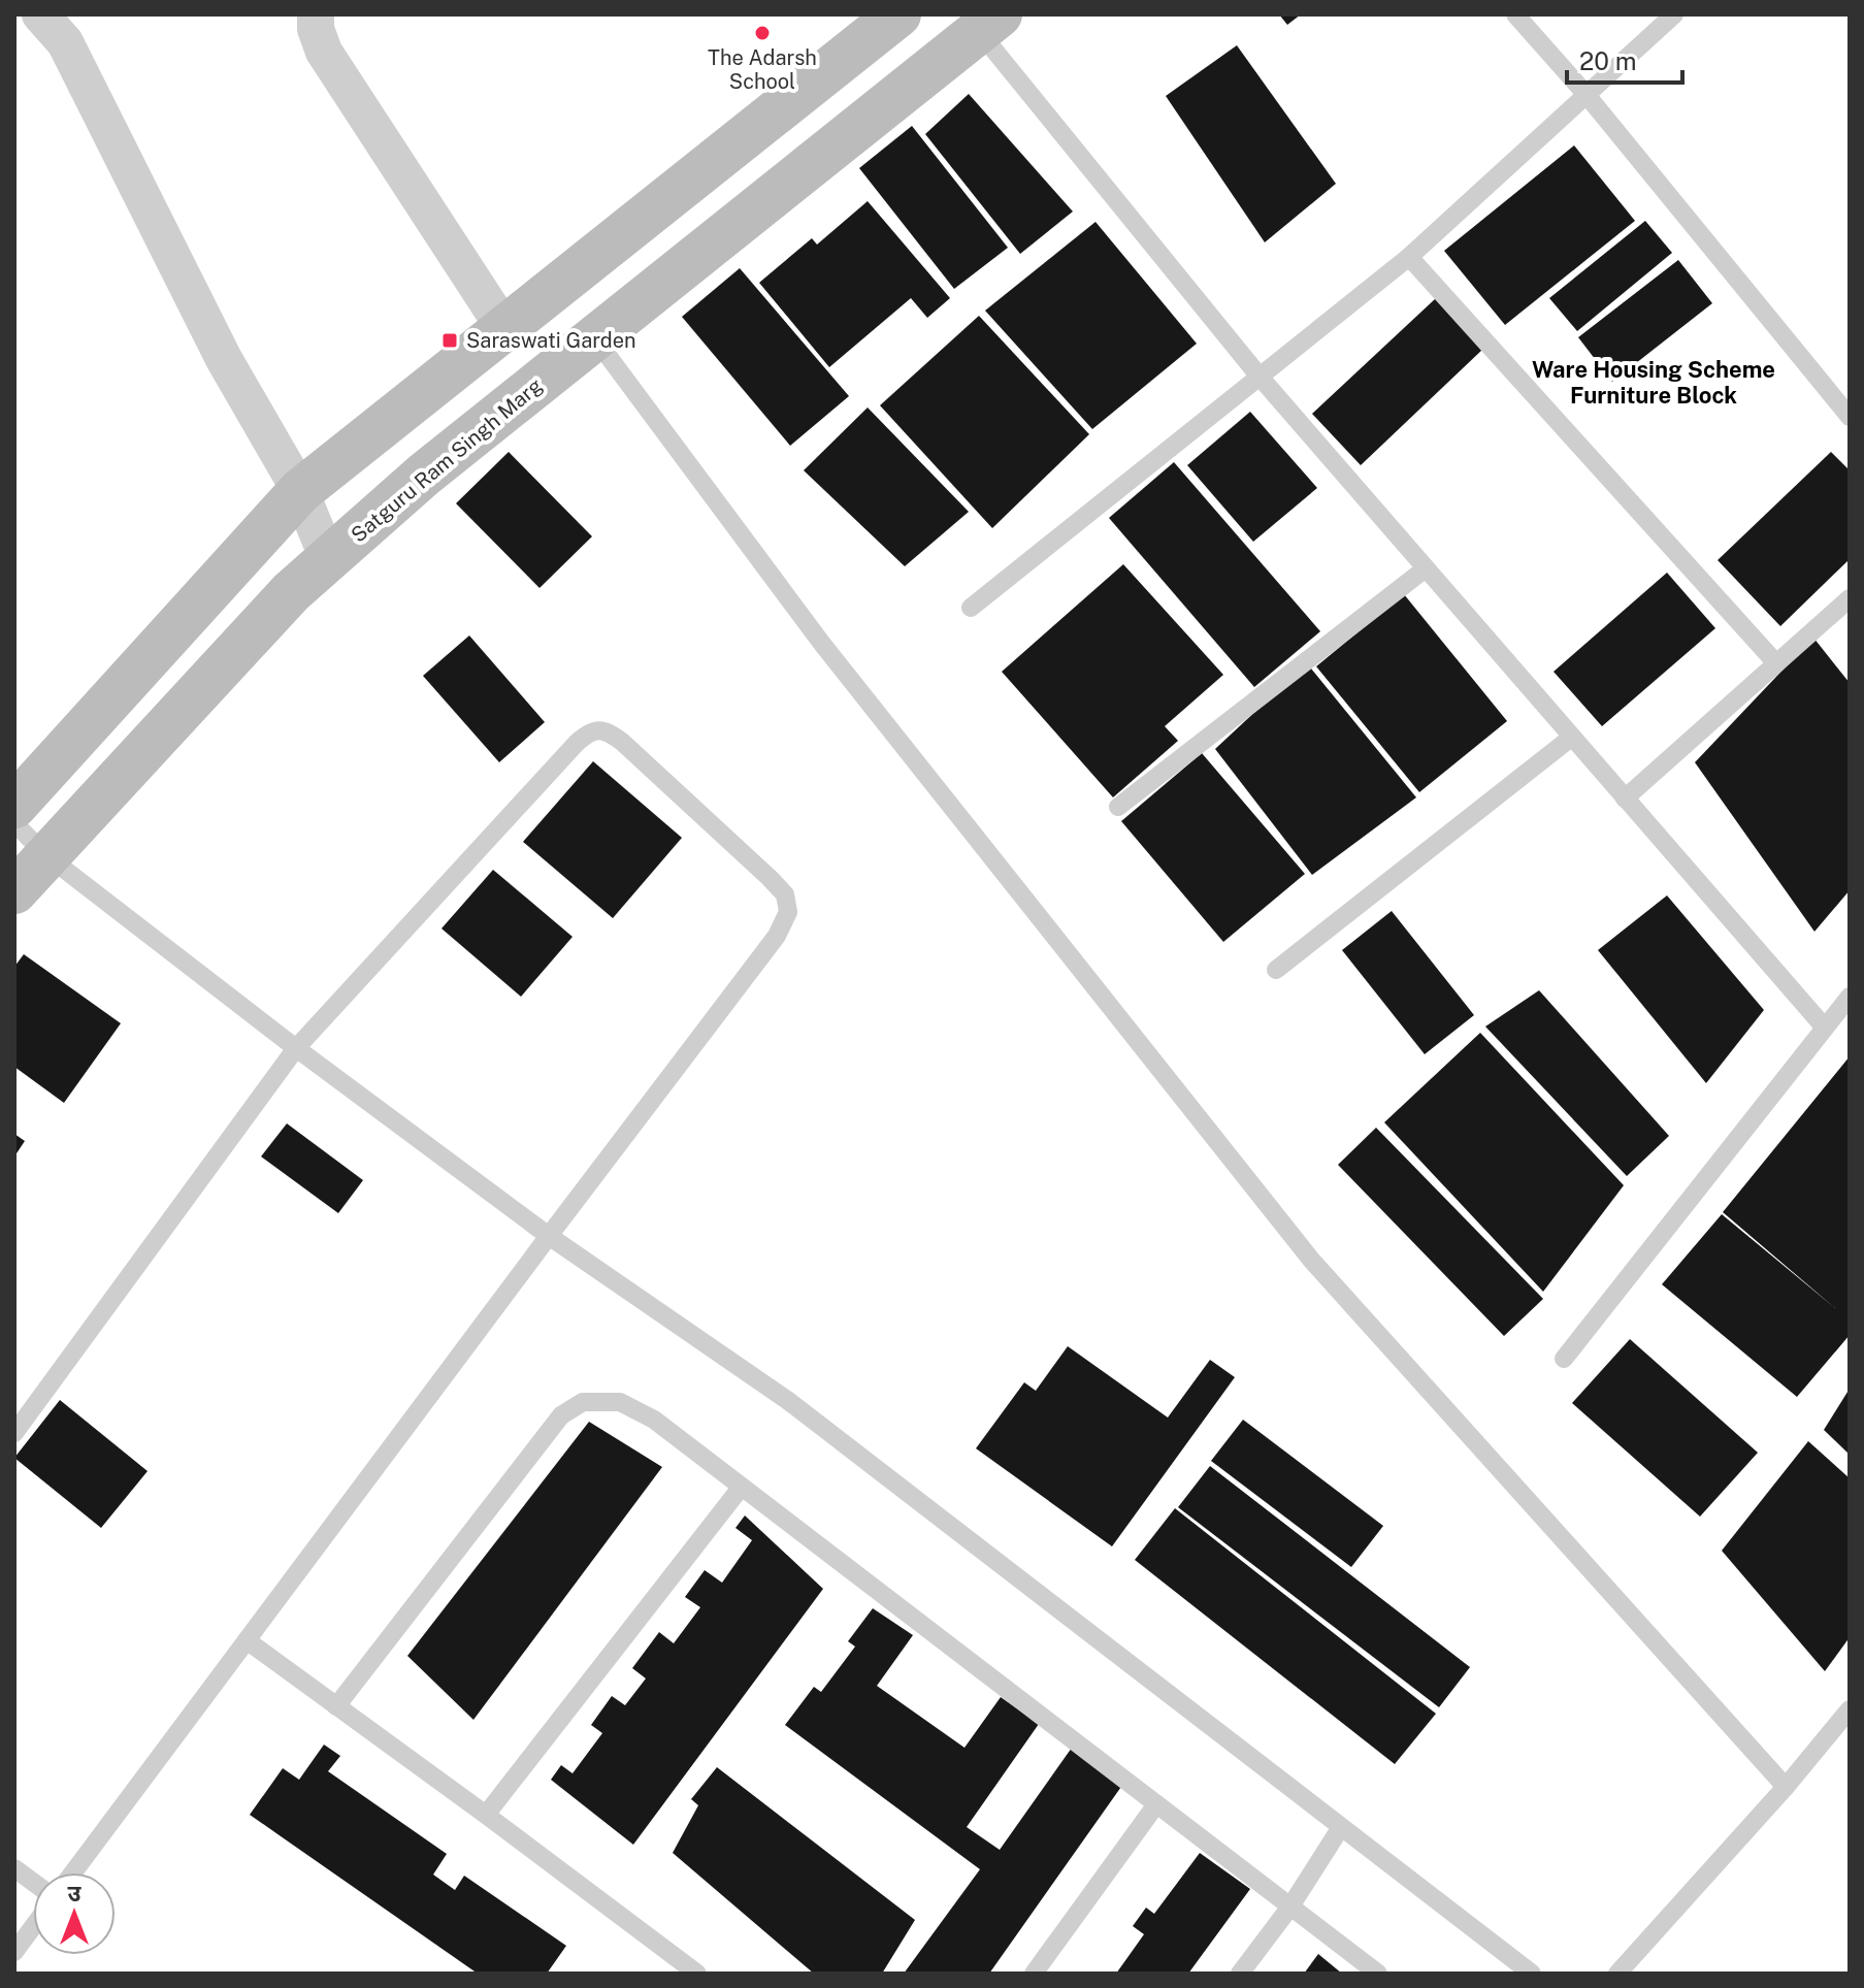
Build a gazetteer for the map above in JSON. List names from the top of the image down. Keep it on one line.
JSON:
{"streets":{"main road":["Satguru Ram Singh Marg"]},"districts":["Ware Housing Scheme Furniture Block"],"places":{"other":["The Adarsh School"],"transit":["Saraswati Garden"]},"scale_bar":"20 m","north":"top"}
